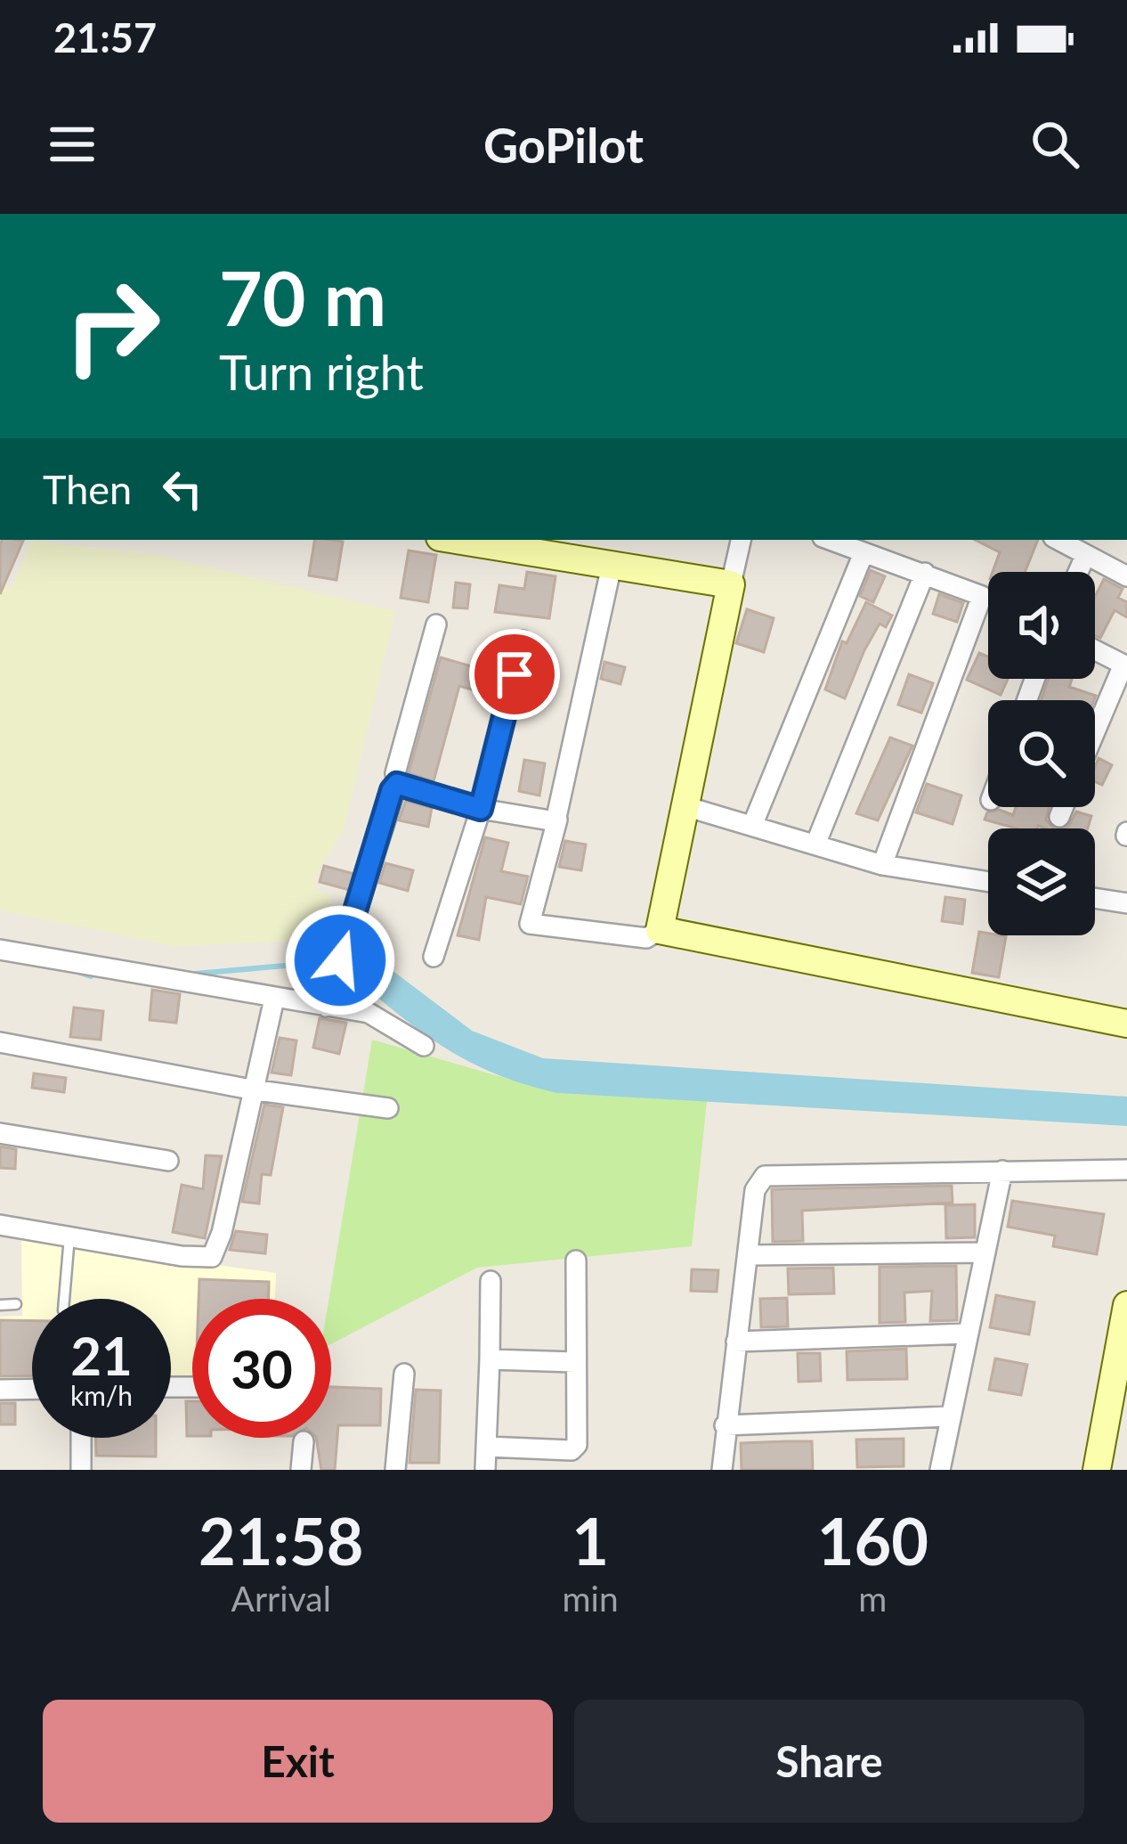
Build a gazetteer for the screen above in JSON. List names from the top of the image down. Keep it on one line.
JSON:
{"page":{"status":"21:57","header":"GoPilot","turn":["70 m","Turn right"],"then":"Then","speed":"21 km/h","limit":"30","eta":["21:58","Arrival","1","min","160","m"],"buttons":["Exit","Share"]}}
